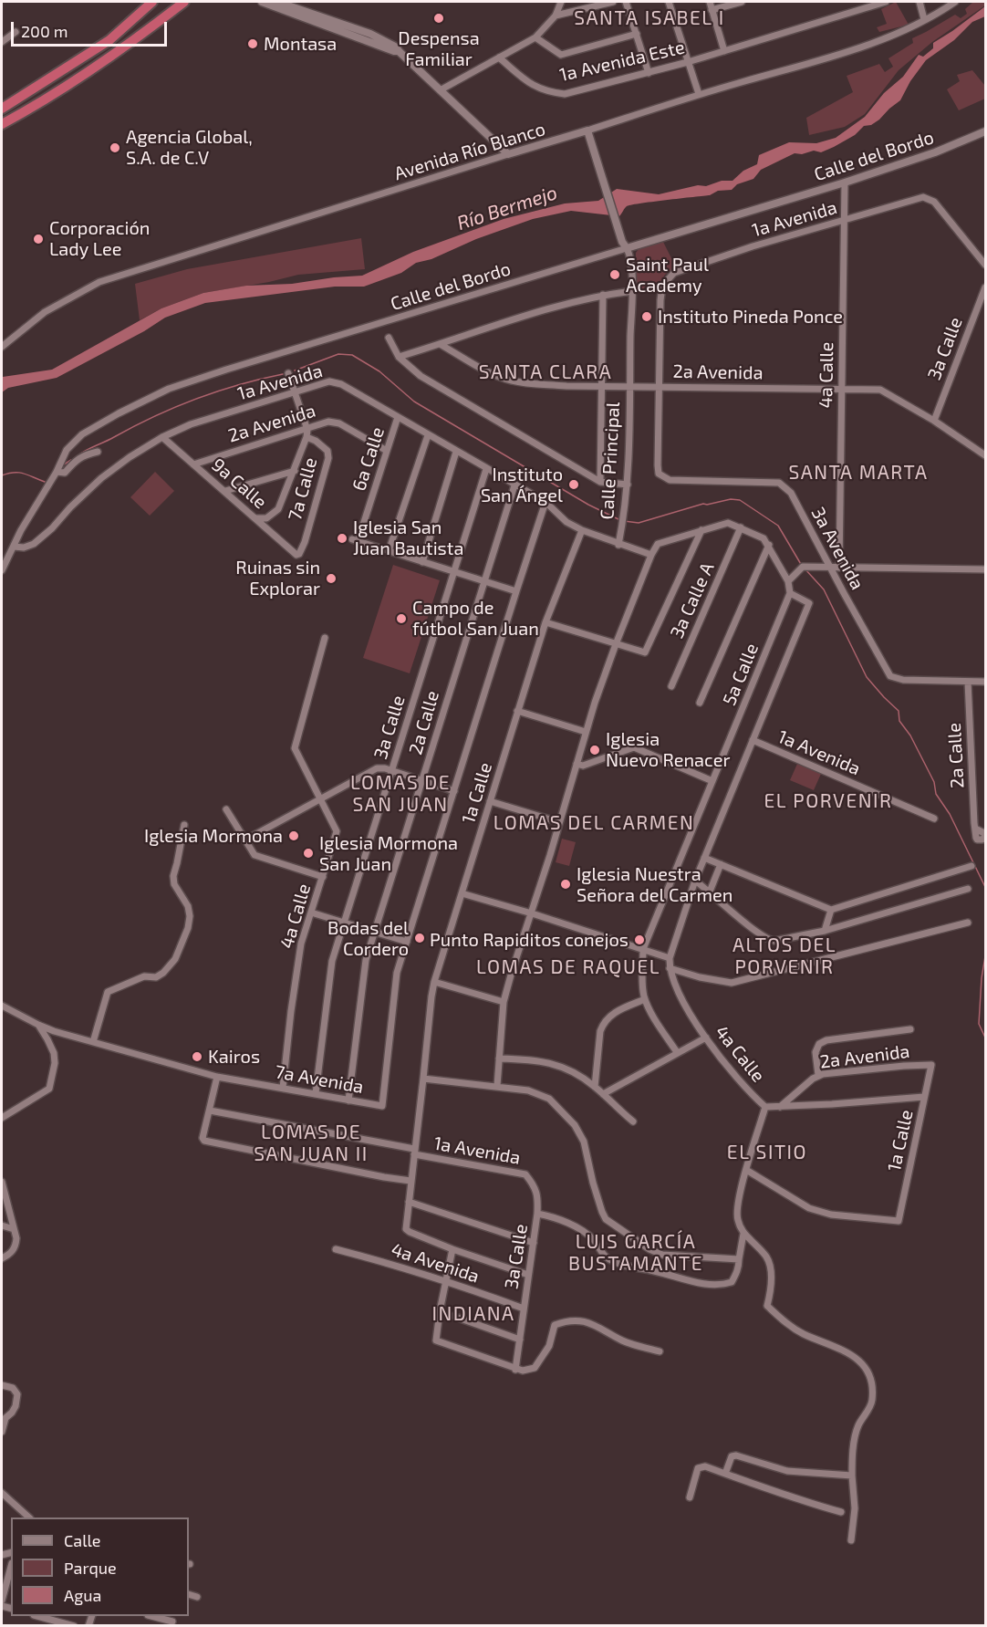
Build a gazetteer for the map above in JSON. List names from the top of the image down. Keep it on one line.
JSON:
{"streets":{"street":["1a Avenida Este","Avenida Río Blanco","Calle del Bordo","1a Avenida","3a Calle","2a Avenida","4a Calle","6a Calle","Calle Principal","9a Calle","7a Calle","3a Avenida","3a Calle A","5a Calle","2a Calle","1a Calle","7a Avenida","4a Avenida"]},"crossings":[["Calle del Bordo","1a Avenida"],["Calle del Bordo","4a Calle"],["Calle del Bordo","Calle Principal"],["1a Avenida","3a Calle"],["1a Avenida","2a Avenida"],["1a Avenida","4a Calle"],["1a Avenida","6a Calle"],["1a Avenida","Calle Principal"],["1a Avenida","9a Calle"],["1a Avenida","3a Avenida"],["1a Avenida","2a Calle"],["1a Avenida","1a Calle"],["3a Calle","2a Avenida"],["3a Calle","7a Avenida"],["3a Calle","4a Avenida"],["2a Avenida","4a Calle"],["2a Avenida","6a Calle"],["2a Avenida","Calle Principal"],["2a Avenida","9a Calle"],["2a Avenida","3a Avenida"],["2a Avenida","1a Calle"],["4a Calle","7a Avenida"],["9a Calle","7a Calle"],["3a Avenida","2a Calle"],["2a Calle","7a Avenida"],["1a Calle","7a Avenida"]],"districts":["SANTA ISABEL I","SANTA CLARA","SANTA MARTA","LOMAS DE SAN JUAN","EL PORVENIR","LOMAS DEL CARMEN","ALTOS DEL PORVENIR","LOMAS DE RAQUEL","LOMAS DE SAN JUAN II","EL SITIO","LUIS GARCÍA BUSTAMANTE","INDIANA"],"water":["Río Bermejo"],"places":["Despensa Familiar","Montasa","Agencia Global, S.A. de C.V","Corporación Lady Lee","Saint Paul Academy","Instituto Pineda Ponce","Instituto San Ángel","Iglesia San Juan Bautista","Ruinas sin Explorar","Campo de fútbol San Juan","Iglesia Nuevo Renacer","Iglesia Mormona","Iglesia Mormona San Juan","Iglesia Nuestra Señora del Carmen","Bodas del Cordero","Punto Rapiditos conejos","Kairos"],"legend":["Calle","Parque","Agua"],"scale_bar":"200 m"}
